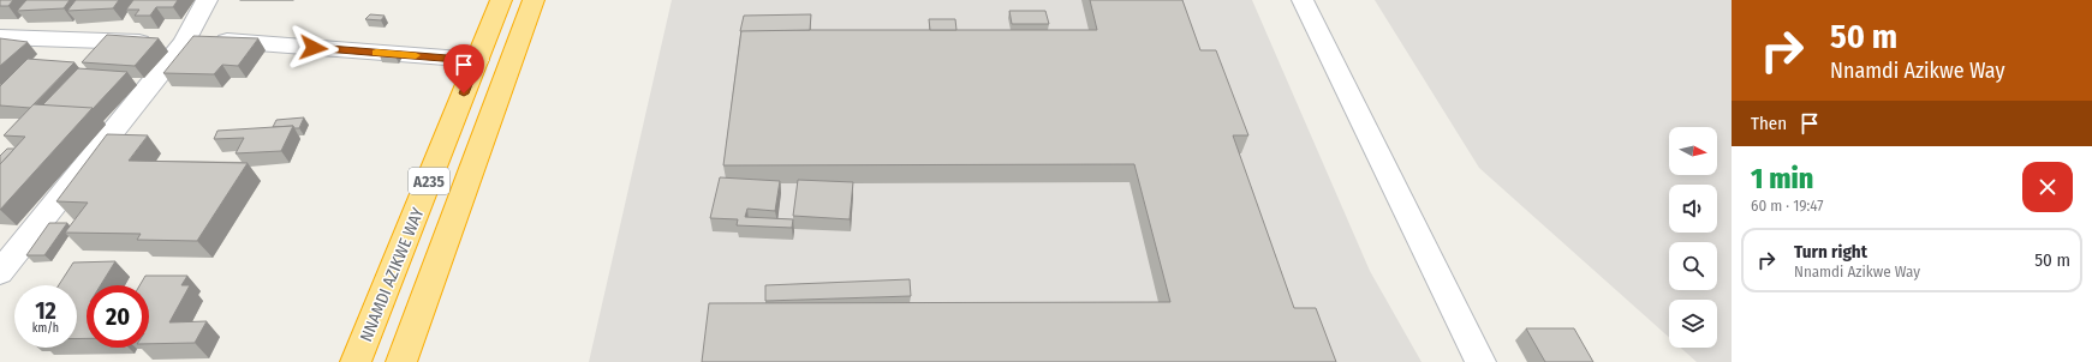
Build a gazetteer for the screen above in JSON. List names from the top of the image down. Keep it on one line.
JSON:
{"streets":{"highway":["A235","NNAMDI AZIKWE WAY"]},"north":"right","page":{"turn":["50 m","Nnamdi Azikwe Way"],"then":"Then","heading":["1 min","60 m · 19:47"],"list":[{"name":"Turn right","note":"Nnamdi Azikwe Way","value":"50 m"}],"speed":"12 km/h","limit":"20"}}
